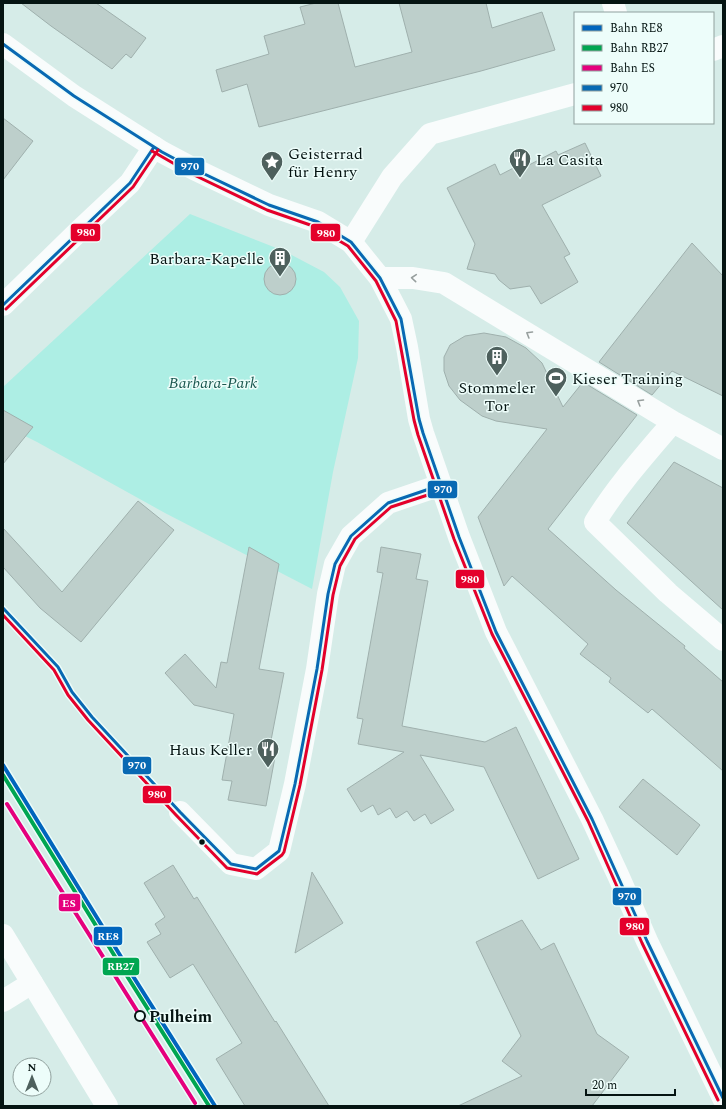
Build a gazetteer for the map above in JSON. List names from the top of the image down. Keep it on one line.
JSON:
{"parks":["Barbara-Park"],"places":{"restaurant":["La Casita","Haus Keller"],"place":["Geisterrad für Henry"],"building":["Barbara-Kapelle","Stommeler Tor"],"sports":["Kieser Training"],"other":["Pulheim"]},"lines":["transit line 970","transit line 980","rail line RE8","rail line RB27","rail line ES"],"legend":["Bahn RE8","Bahn RB27","Bahn ES","970","980"],"scale_bar":"20 m","north":"top"}
